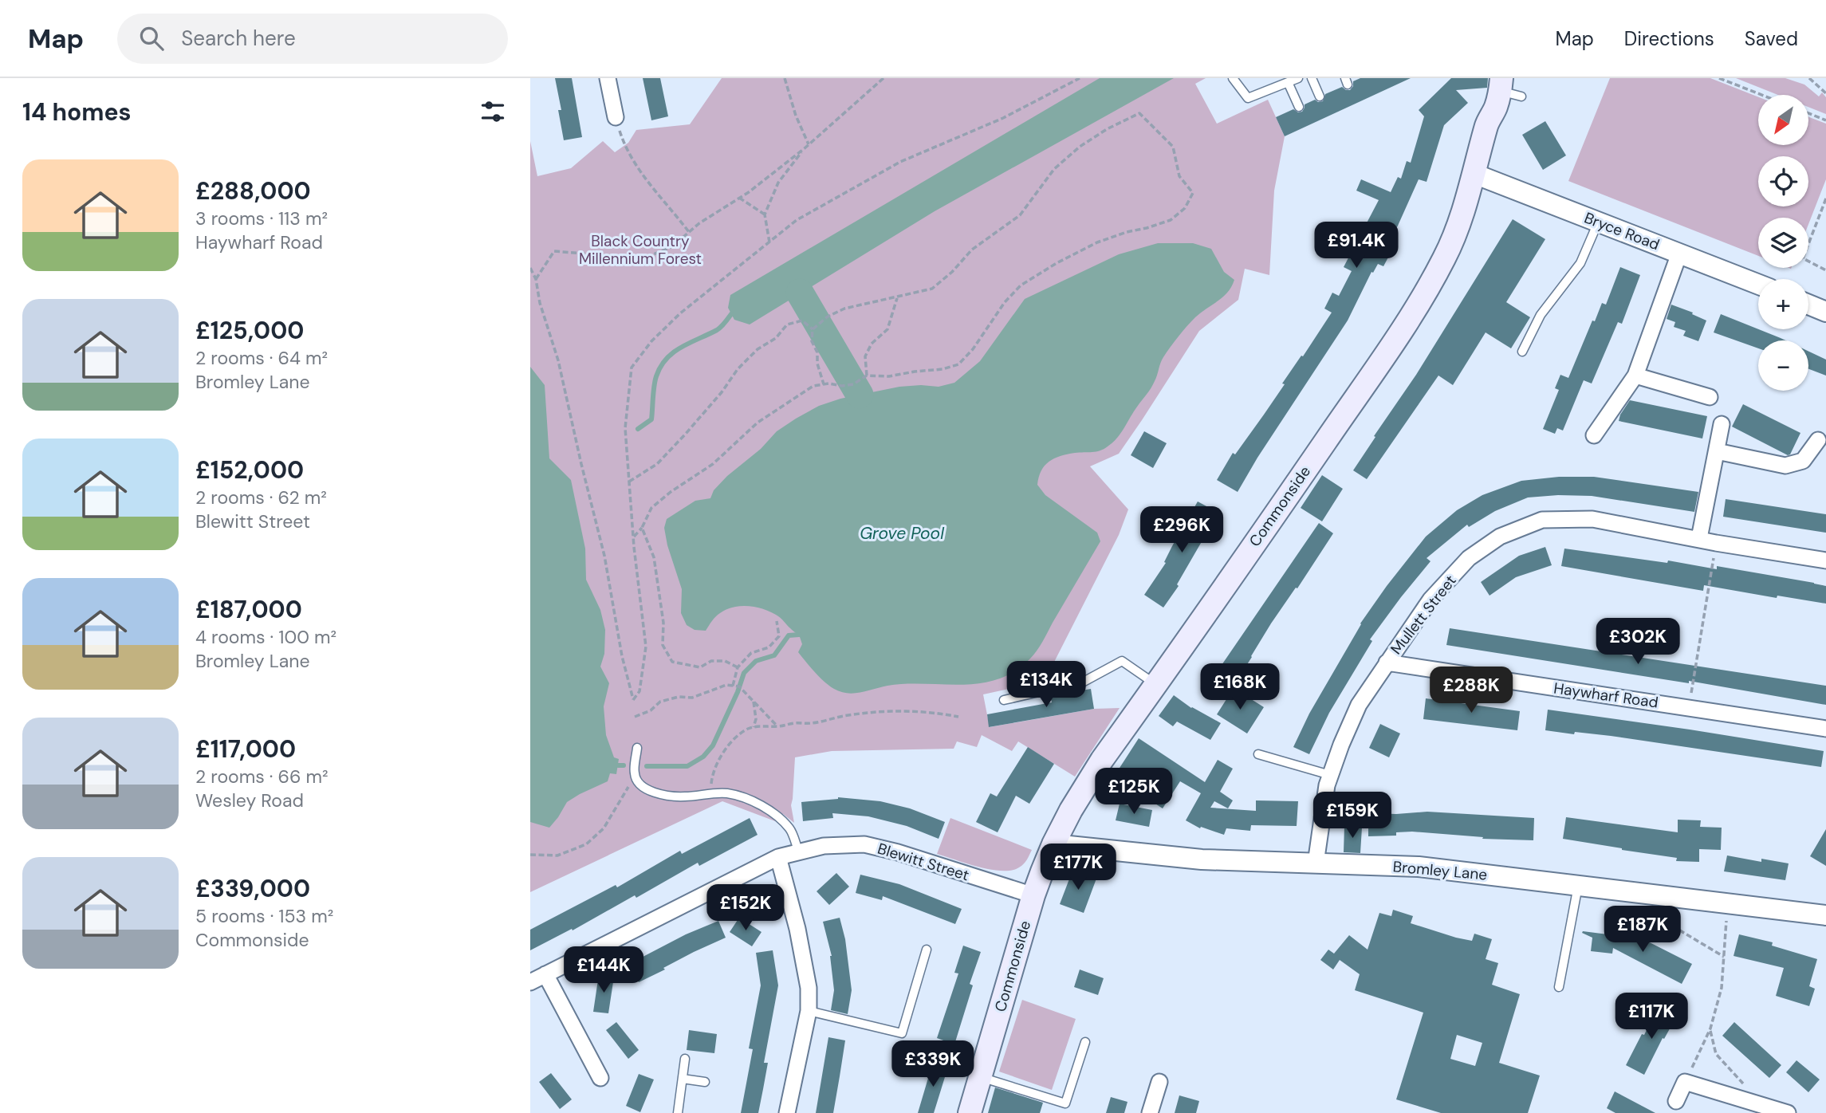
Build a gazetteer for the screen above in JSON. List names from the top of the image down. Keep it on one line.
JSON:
{"streets":{"main road":["Commonside"],"street":["Bryce Road","Mullett Street","Haywharf Road","Blewitt Street","Bromley Lane"]},"crossings":[["Bryce Road","Commonside"],["Commonside","Blewitt Street"],["Commonside","Bromley Lane"],["Mullett Street","Haywharf Road"],["Mullett Street","Bromley Lane"]],"water":["Grove Pool"],"parks":["Black Country Millennium Forest"],"north":"bottom left","page":{"header":"Map","search":"Search here","nav":["Map","Directions","Saved"],"heading":"14 homes","map_buttons":["+","−"],"list":[{"name":"£288,000","note":"3 rooms · 113 m² · Haywharf Road"},{"name":"£125,000","note":"2 rooms · 64 m² · Bromley Lane"},{"name":"£152,000","note":"2 rooms · 62 m² · Blewitt Street"},{"name":"£187,000","note":"4 rooms · 100 m² · Bromley Lane"},{"name":"£117,000","note":"2 rooms · 66 m² · Wesley Road"},{"name":"£339,000","note":"5 rooms · 153 m² · Commonside"}],"price":["£91.4K","£296K","£302K","£134K","£168K","£288K","£125K","£159K","£177K","£152K","£187K","£144K","£117K","£339K"]}}
